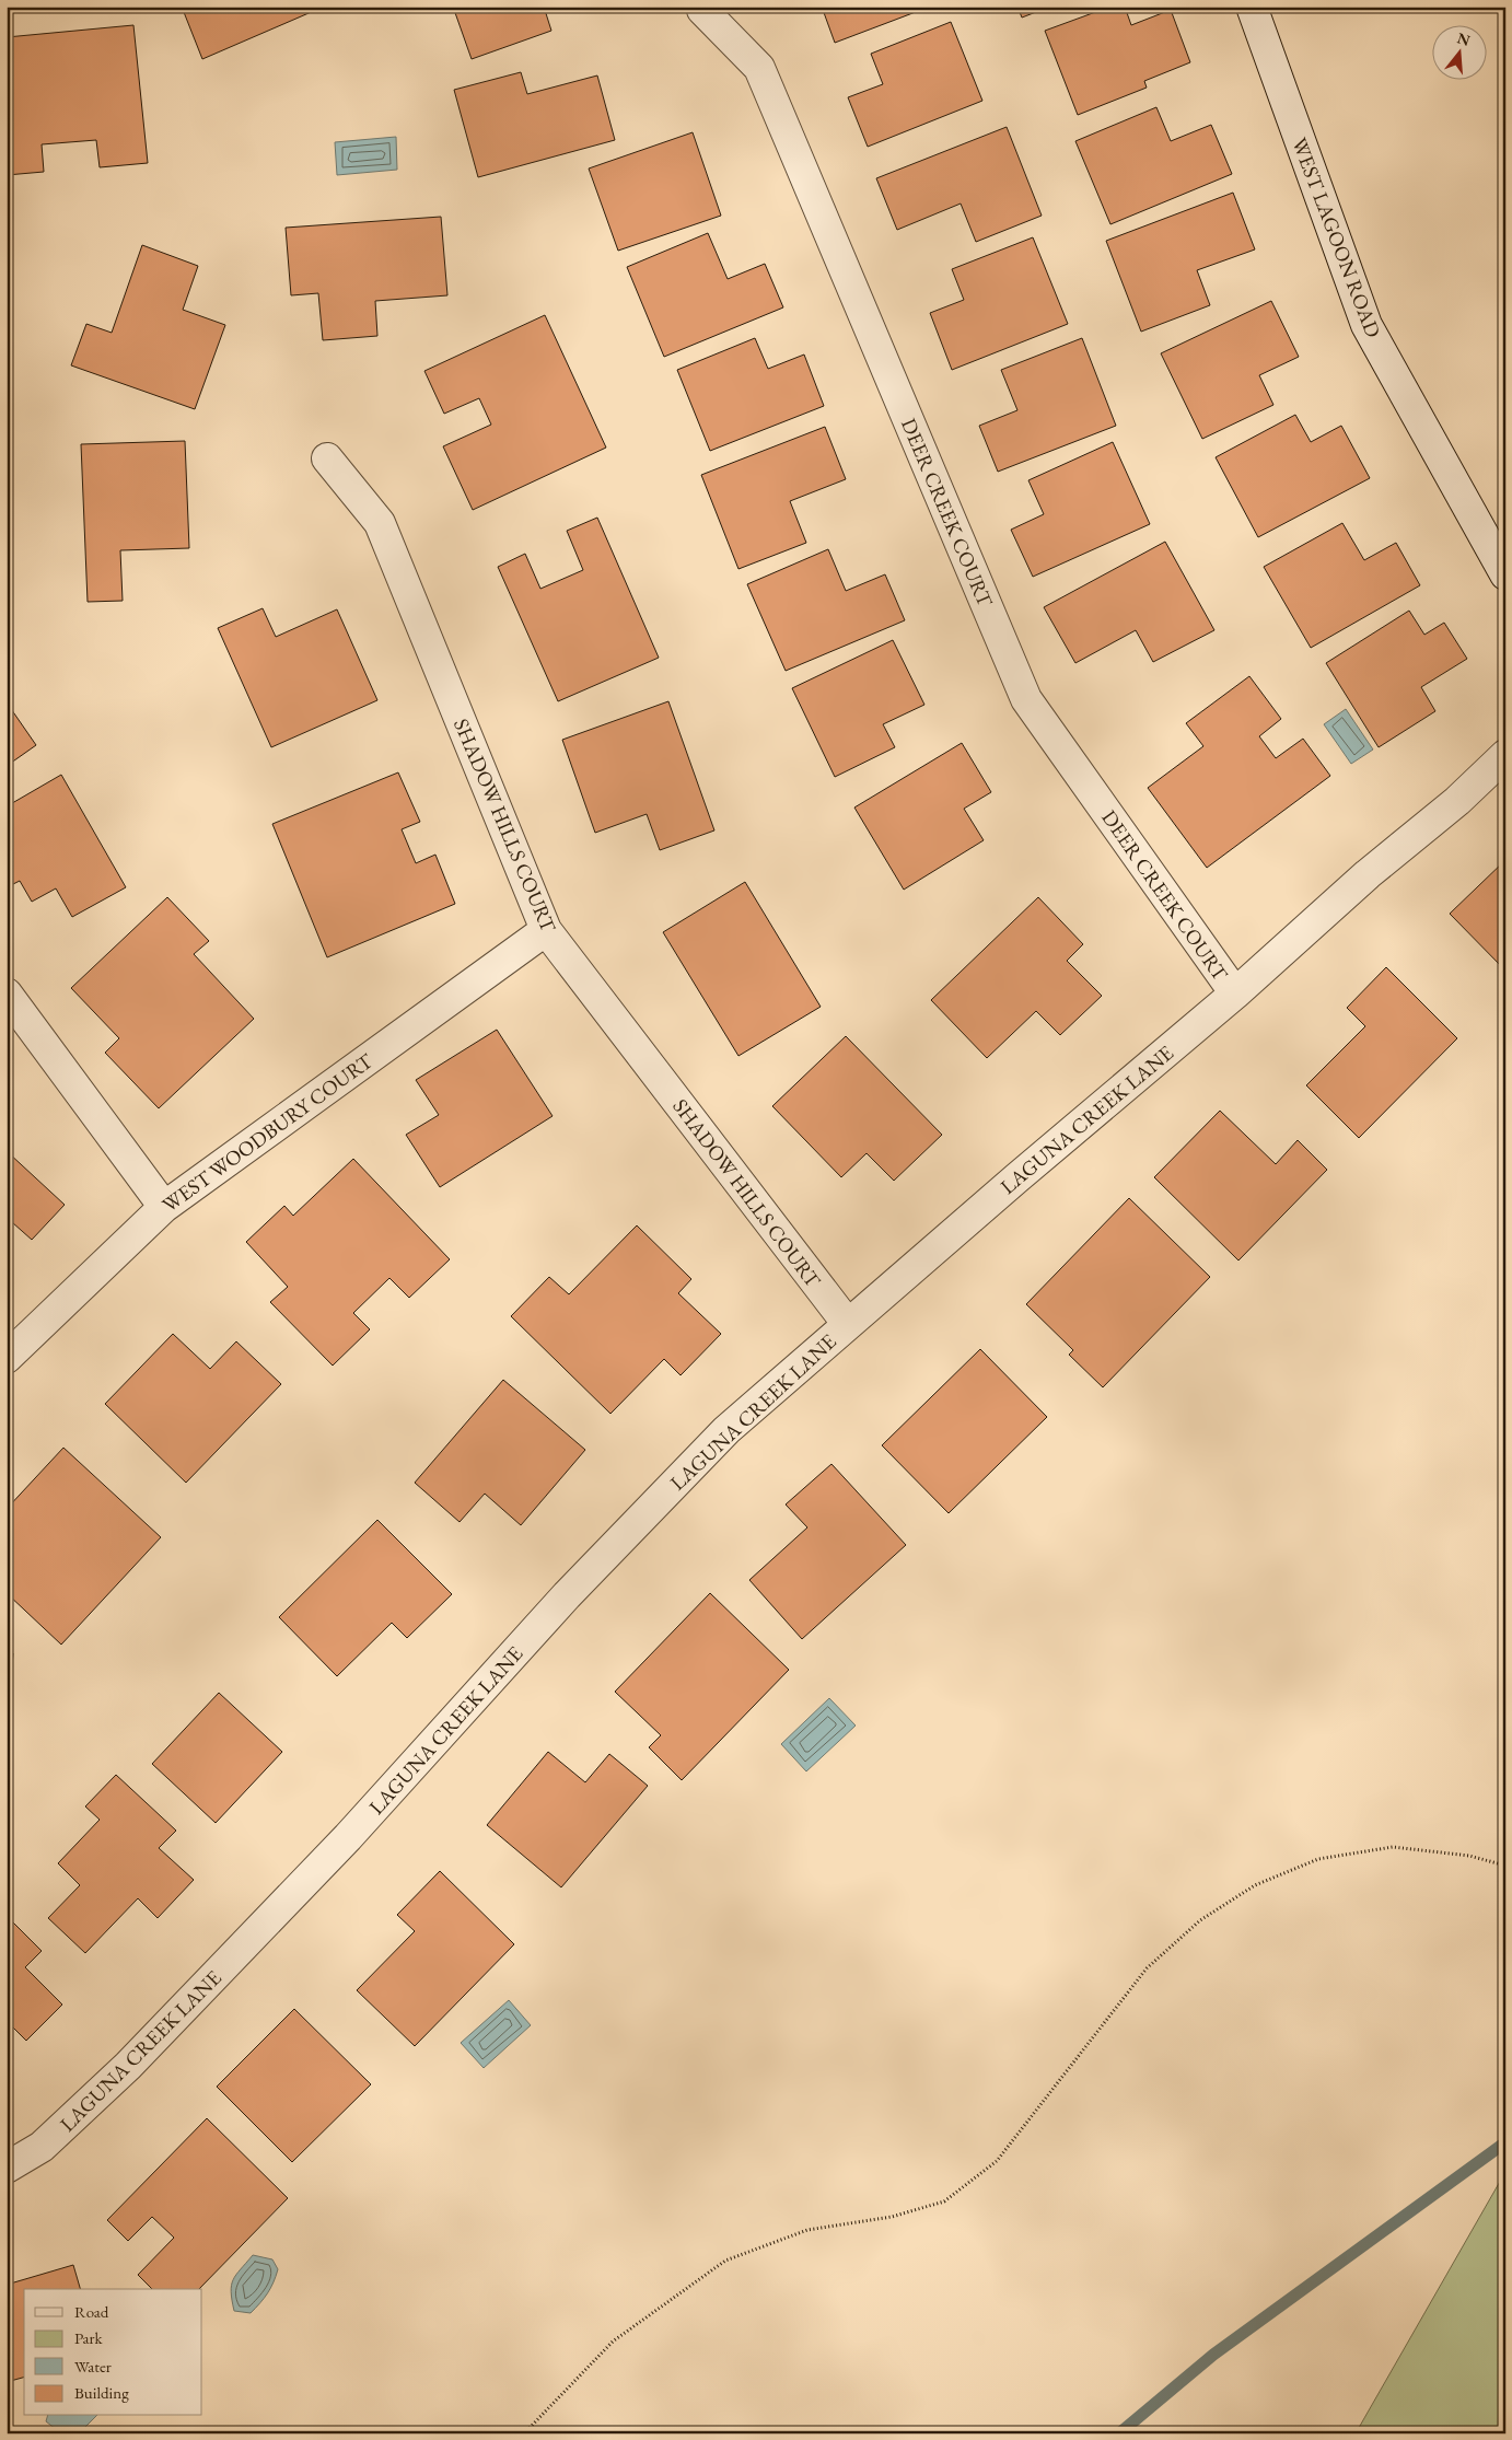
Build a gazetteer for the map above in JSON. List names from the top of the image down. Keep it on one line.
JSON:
{"streets":{"street":["WEST LAGOON ROAD","DEER CREEK COURT","SHADOW HILLS COURT","LAGUNA CREEK LANE","WEST WOODBURY COURT"]},"crossings":[["DEER CREEK COURT","LAGUNA CREEK LANE"],["SHADOW HILLS COURT","LAGUNA CREEK LANE"],["SHADOW HILLS COURT","WEST WOODBURY COURT"]],"legend":["Road","Park","Water","Building"],"north":"top"}
